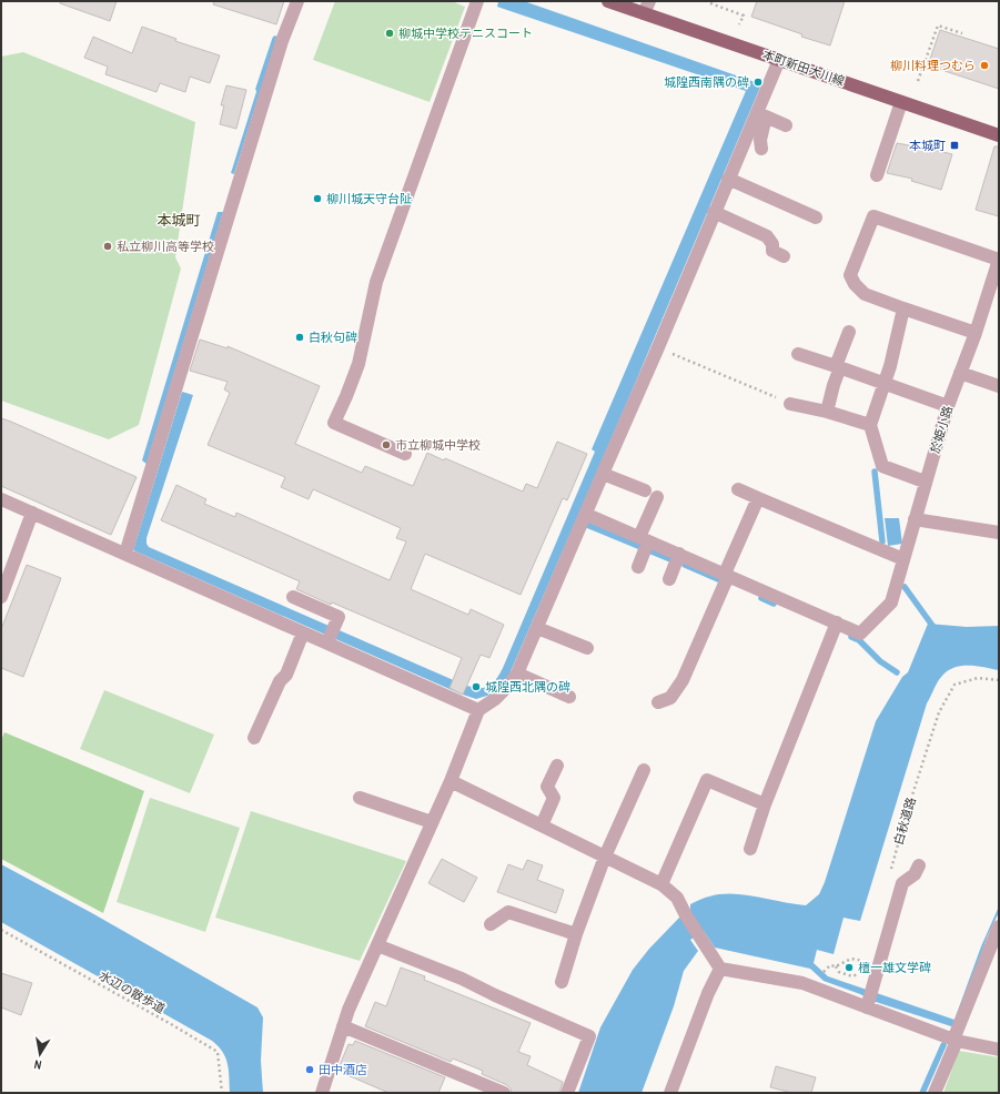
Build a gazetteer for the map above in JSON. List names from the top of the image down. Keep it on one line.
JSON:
{"streets":{"main road":["本町新田大川線"],"street":["於姫小路"],"path":["白秋道路","水辺の散歩道"]},"districts":["本城町"],"places":{"other":["柳城中学校テニスコート","柳川料理つむら","城隍西南隅の碑","柳川城天守台阯","私立柳川高等学校","白秋句碑","市立柳城中学校","城隍西北隅の碑","檀一雄文学碑","田中酒店"],"transit":["本城町"]},"north":"bottom"}
